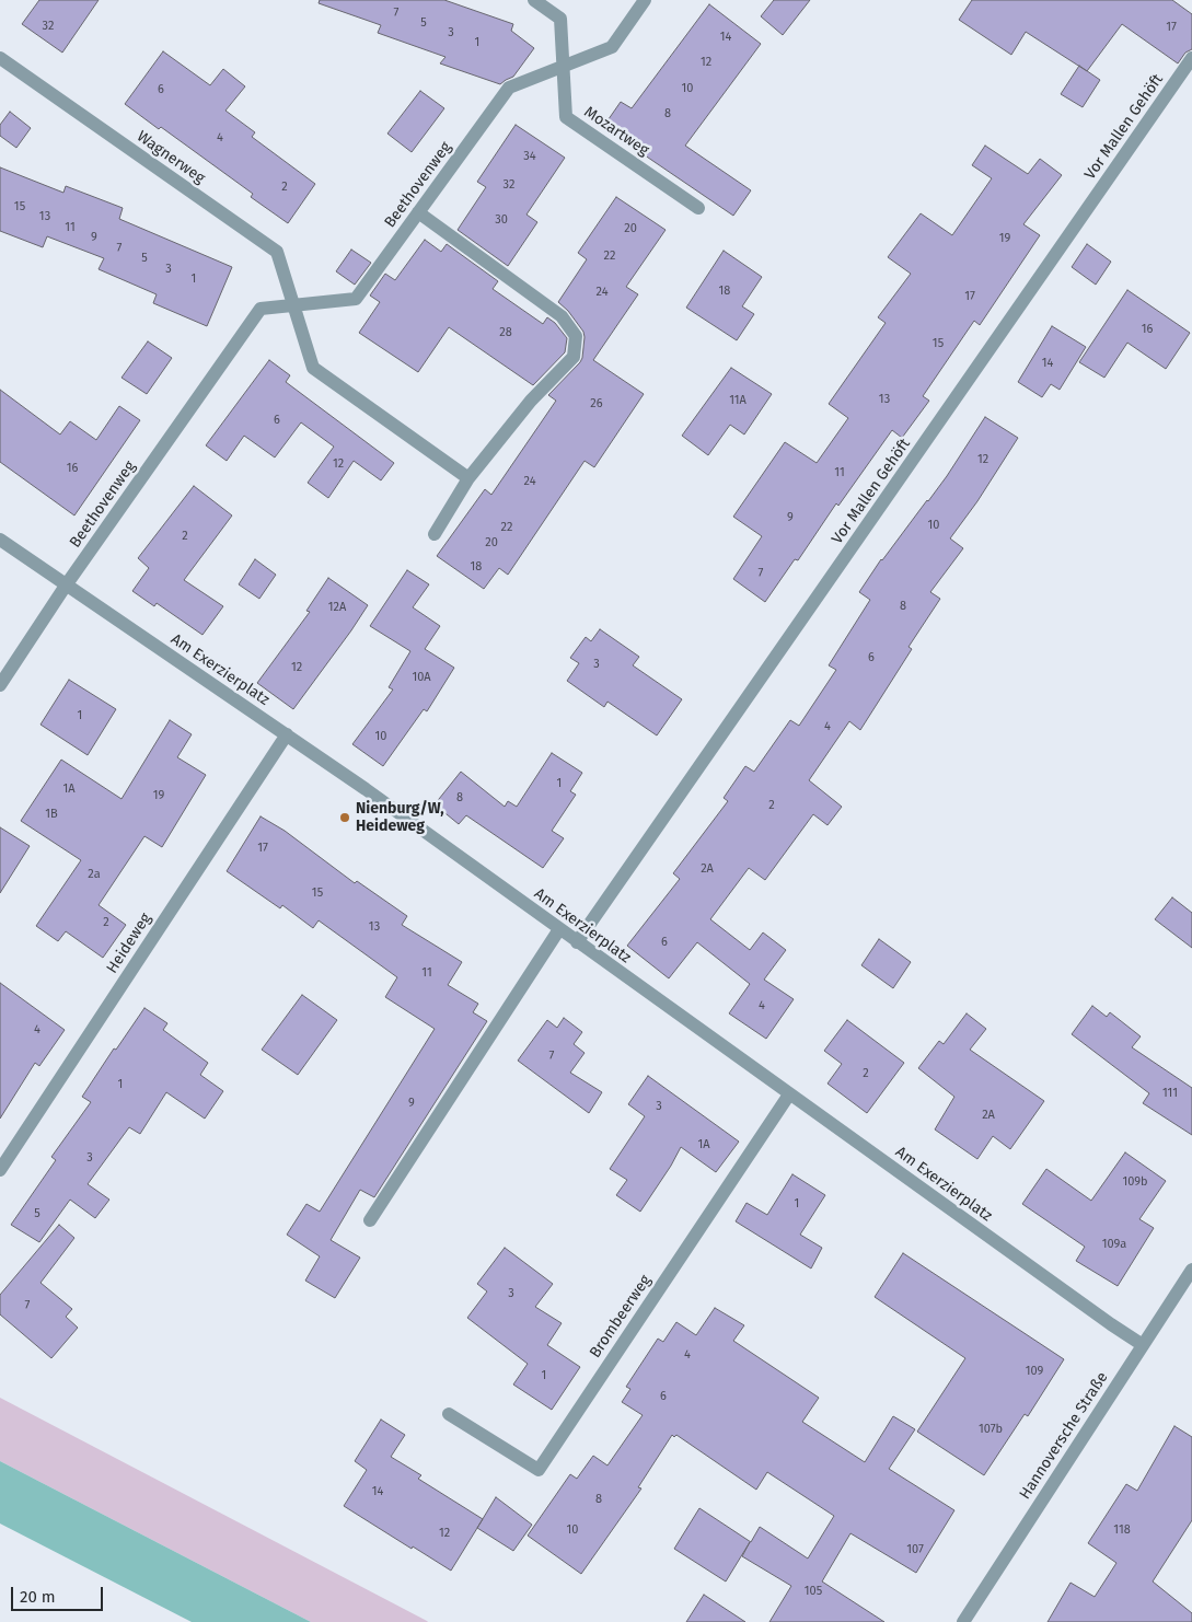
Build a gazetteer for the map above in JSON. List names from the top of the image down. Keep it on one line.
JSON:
{"streets":{"street":["Vor Mallen Gehöft","Mozartweg","Wagnerweg","Beethovenweg","Am Exerzierplatz","Heideweg","Brombeerweg","Hannoversche Straße"]},"crossings":[["Vor Mallen Gehöft","Am Exerzierplatz"],["Mozartweg","Beethovenweg"],["Wagnerweg","Beethovenweg"],["Beethovenweg","Am Exerzierplatz"],["Am Exerzierplatz","Heideweg"],["Am Exerzierplatz","Brombeerweg"],["Am Exerzierplatz","Hannoversche Straße"]],"places":["Nienburg/W, Heideweg"],"house_numbers":["7","5","32","17","3","14","1","12","10","6","8","4","34","32","2","15","13","30","11","20","9","19","7","22","5","3","1","18","24","17","16","28","15","14","13","11A","26","6","12","12","16","11","24","9","10","22","2","20","18","7","8","12A","6","3","12","10A","1","4","10","1","1A","19","8","2","1B","17","2A","2a","15","2","13","6","11","4","4","7","2","1","111","9","3","2A","1A","3","109b","1","5","109a","3","7","4","109","1","6","107b","14","8","10","118","12","107","105"],"scale_bar":"20 m"}
